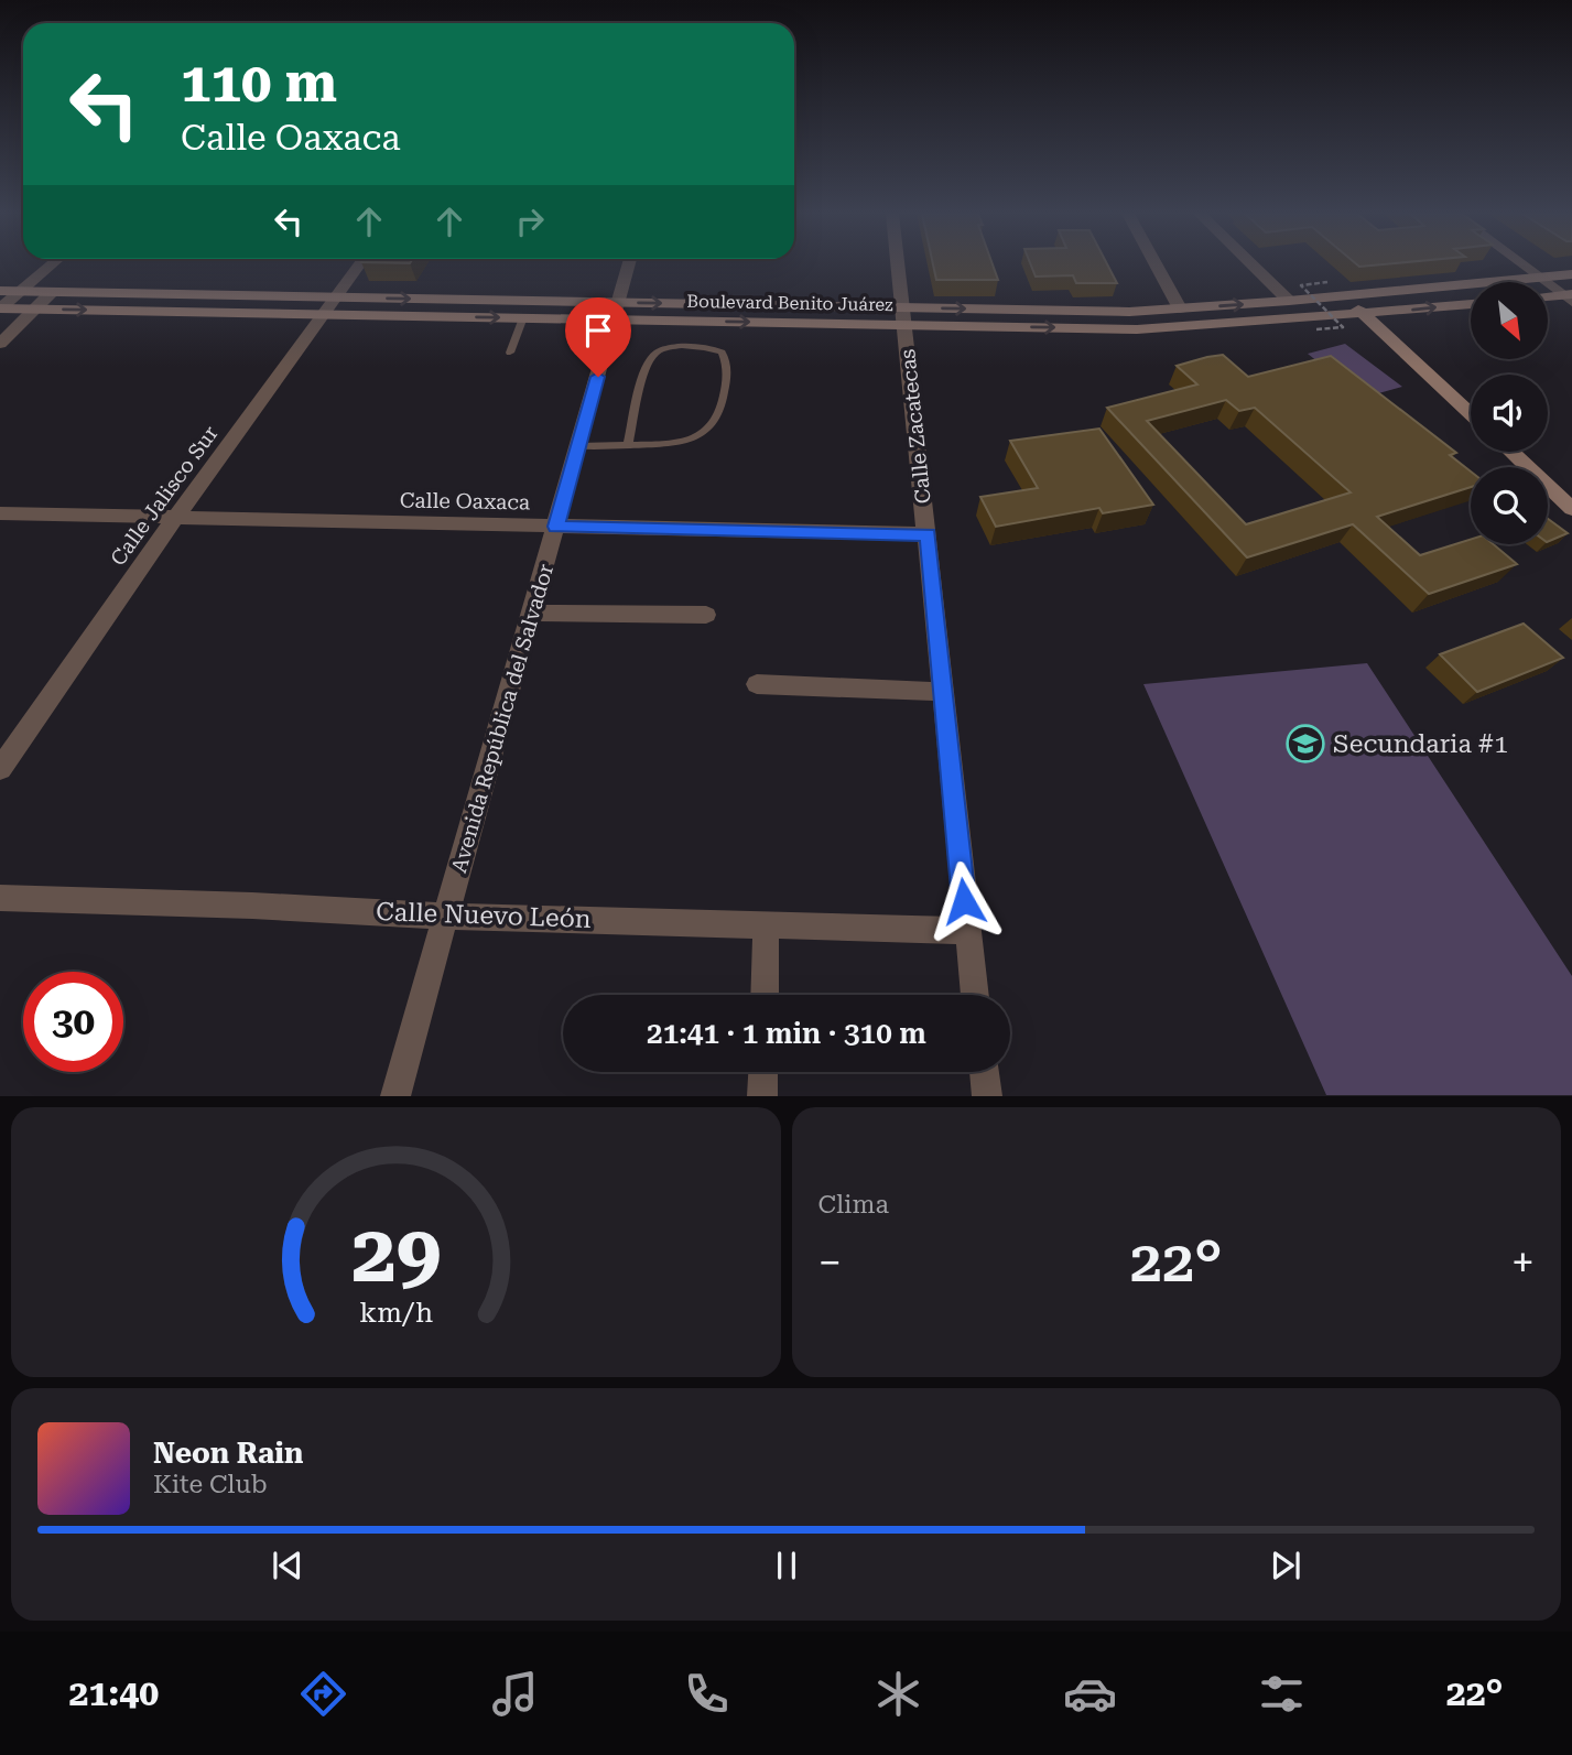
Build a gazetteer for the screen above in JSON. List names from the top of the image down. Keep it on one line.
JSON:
{"streets":{"main road":["Boulevard Benito Juárez"],"street":["Calle Zacatecas","Calle Jalisco Sur","Calle Oaxaca","Avenida República del Salvador","Calle Nuevo León"]},"crossings":[["Boulevard Benito Juárez","Calle Zacatecas"],["Boulevard Benito Juárez","Calle Jalisco Sur"],["Boulevard Benito Juárez","Avenida República del Salvador"],["Calle Zacatecas","Calle Oaxaca"],["Calle Zacatecas","Calle Nuevo León"],["Calle Jalisco Sur","Calle Oaxaca"],["Calle Oaxaca","Avenida República del Salvador"],["Avenida República del Salvador","Calle Nuevo León"]],"one_way":["Boulevard Benito Juárez"],"places":{"school or university":["Secundaria #1"]},"north":"bottom right","page":{"turn":["110 m","Calle Oaxaca"],"limit":"30","trip":"21:41 · 1 min · 310 m","tile":"Clima","heat":["−","22°","+"],"song":["Neon Rain","Kite Club"],"tabs":["21:40","22°"],"gauge":["29","km/h"]}}
